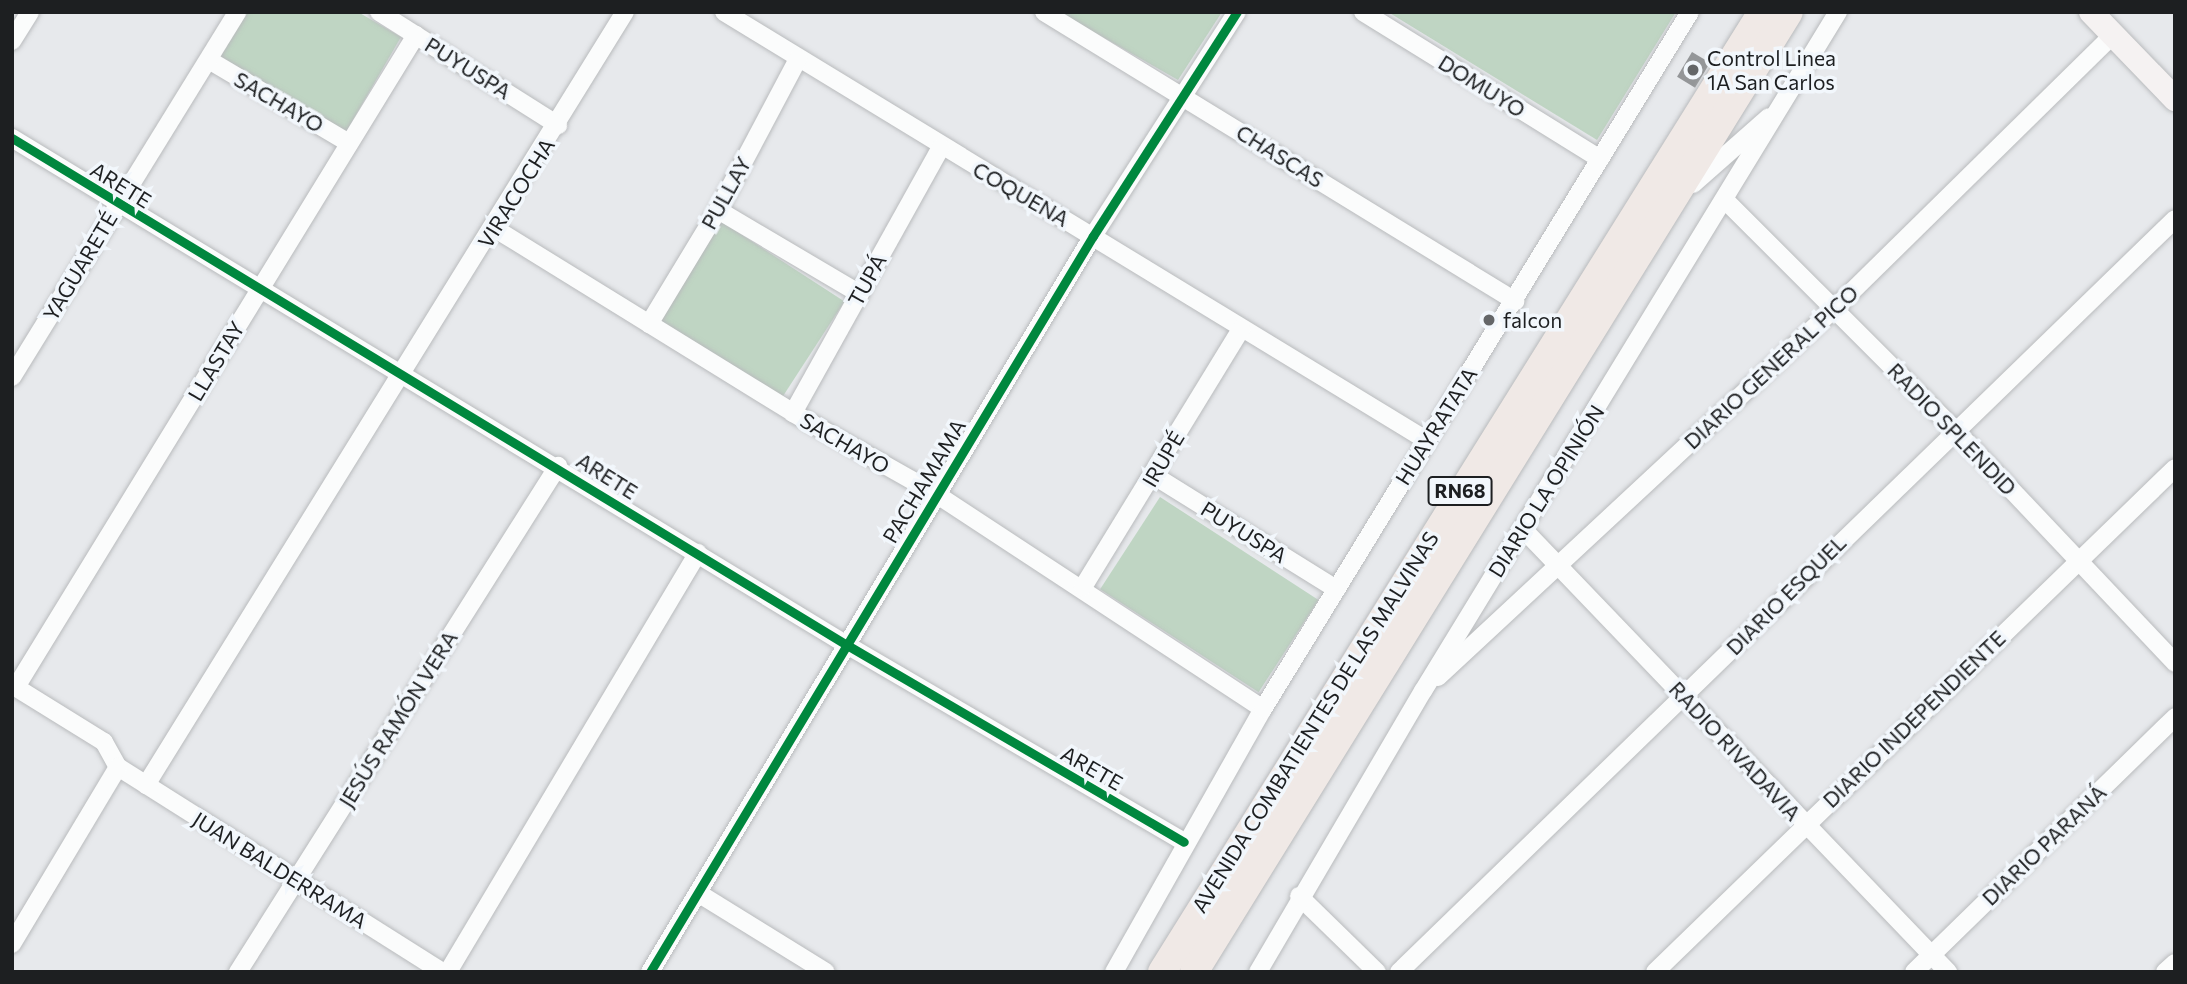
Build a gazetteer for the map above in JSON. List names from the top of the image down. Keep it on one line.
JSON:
{"streets":{"main road":["RN68","AVENIDA COMBATIENTES DE LAS MALVINAS"],"street":["PUYUSPA","DOMUYO","SACHAYO","CHASCAS","ARETE","VIRACOCHA","PULLAY","COQUENA","YAGUARETÉ","TUPÁ","LLASTAY","DIARIO GENERAL PICO","HUAYRATATA","RADIO SPLENDID","IRUPÉ","PACHAMAMA","DIARIO LA OPINIÓN","DIARIO ESQUEL","JESÚS RAMÓN VERA","DIARIO INDEPENDIENTE","RADIO RIVADAVIA","DIARIO PARANÁ","JUAN BALDERRAMA"]},"crossings":[["PUYUSPA","VIRACOCHA"],["PUYUSPA","LLASTAY"],["PUYUSPA","HUAYRATATA"],["PUYUSPA","IRUPÉ"],["DOMUYO","HUAYRATATA"],["SACHAYO","VIRACOCHA"],["SACHAYO","PULLAY"],["SACHAYO","YAGUARETÉ"],["SACHAYO","TUPÁ"],["SACHAYO","LLASTAY"],["SACHAYO","HUAYRATATA"],["SACHAYO","IRUPÉ"],["SACHAYO","PACHAMAMA"],["CHASCAS","HUAYRATATA"],["CHASCAS","PACHAMAMA"],["ARETE","VIRACOCHA"],["ARETE","YAGUARETÉ"],["ARETE","LLASTAY"],["ARETE","HUAYRATATA"],["ARETE","PACHAMAMA"],["ARETE","JESÚS RAMÓN VERA"],["VIRACOCHA","JUAN BALDERRAMA"],["PULLAY","COQUENA"],["COQUENA","TUPÁ"],["COQUENA","HUAYRATATA"],["COQUENA","IRUPÉ"],["COQUENA","PACHAMAMA"],["DIARIO GENERAL PICO","RADIO SPLENDID"],["DIARIO GENERAL PICO","DIARIO LA OPINIÓN"],["DIARIO GENERAL PICO","RADIO RIVADAVIA"],["RADIO SPLENDID","DIARIO LA OPINIÓN"],["RADIO SPLENDID","DIARIO ESQUEL"],["RADIO SPLENDID","DIARIO INDEPENDIENTE"],["DIARIO LA OPINIÓN","RADIO RIVADAVIA"],["DIARIO ESQUEL","RADIO RIVADAVIA"],["JESÚS RAMÓN VERA","JUAN BALDERRAMA"],["DIARIO INDEPENDIENTE","RADIO RIVADAVIA"],["RADIO RIVADAVIA","DIARIO PARANÁ"]],"places":["Control Linea 1A San Carlos","falcon"]}
